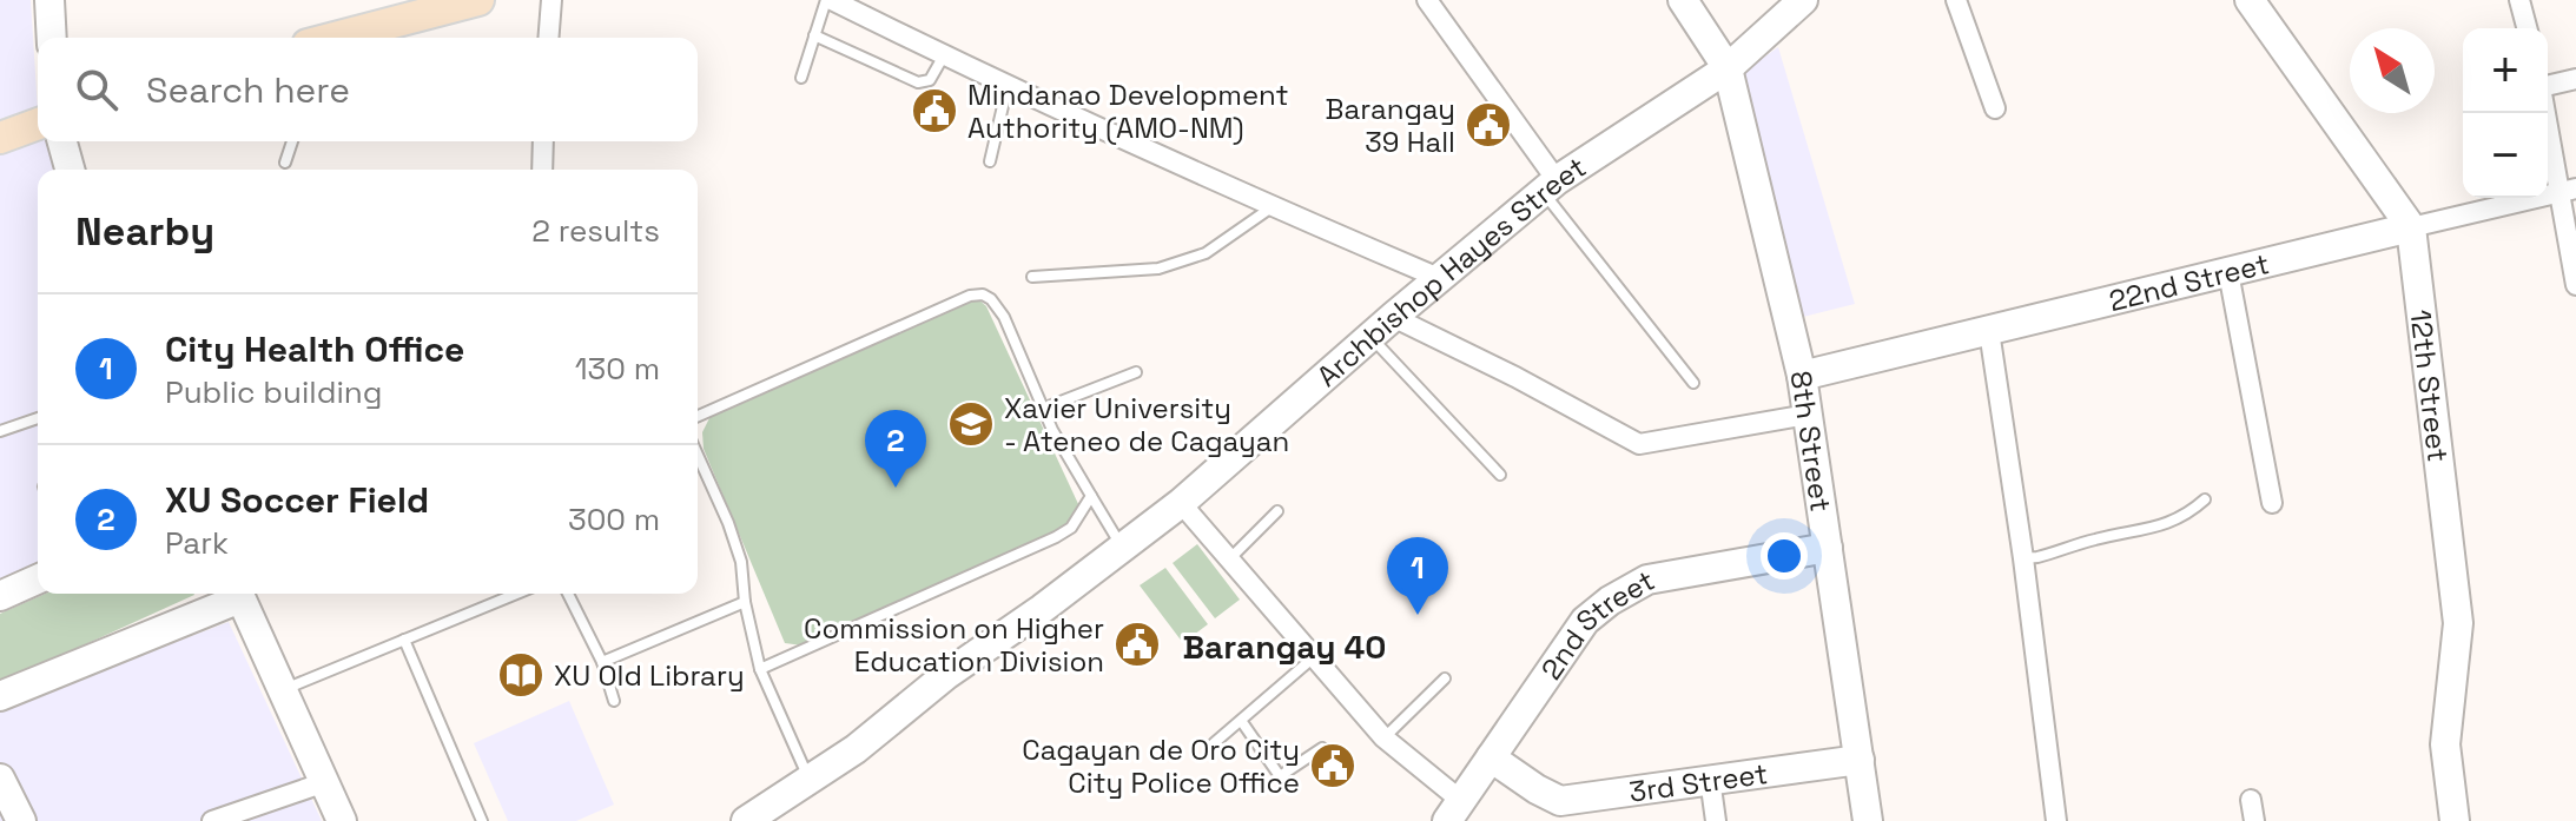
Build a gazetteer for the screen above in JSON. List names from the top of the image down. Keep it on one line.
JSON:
{"streets":{"street":["Archbishop Hayes Street","22nd Street","12th Street","8th Street","2nd Street","3rd Street"]},"crossings":[["Archbishop Hayes Street","8th Street"],["22nd Street","12th Street"],["22nd Street","8th Street"],["8th Street","2nd Street"],["8th Street","3rd Street"],["2nd Street","3rd Street"]],"districts":["Barangay 40"],"places":{"public building":["Mindanao Development Authority (AMO-NM)","Barangay 39 Hall","Commission on Higher Education Division","Cagayan de Oro City City Police Office"],"school or university":["Xavier University - Ateneo de Cagayan"],"library":["XU Old Library"]},"north":"top left","page":{"map_buttons":["+","−"],"search":"Search here","heading":["Nearby","2 results"],"list":[{"mark":"1","name":"City Health Office","note":"Public building","value":"130 m"},{"mark":"2","name":"XU Soccer Field","note":"Park","value":"300 m"}],"pins":["2","1"]}}
